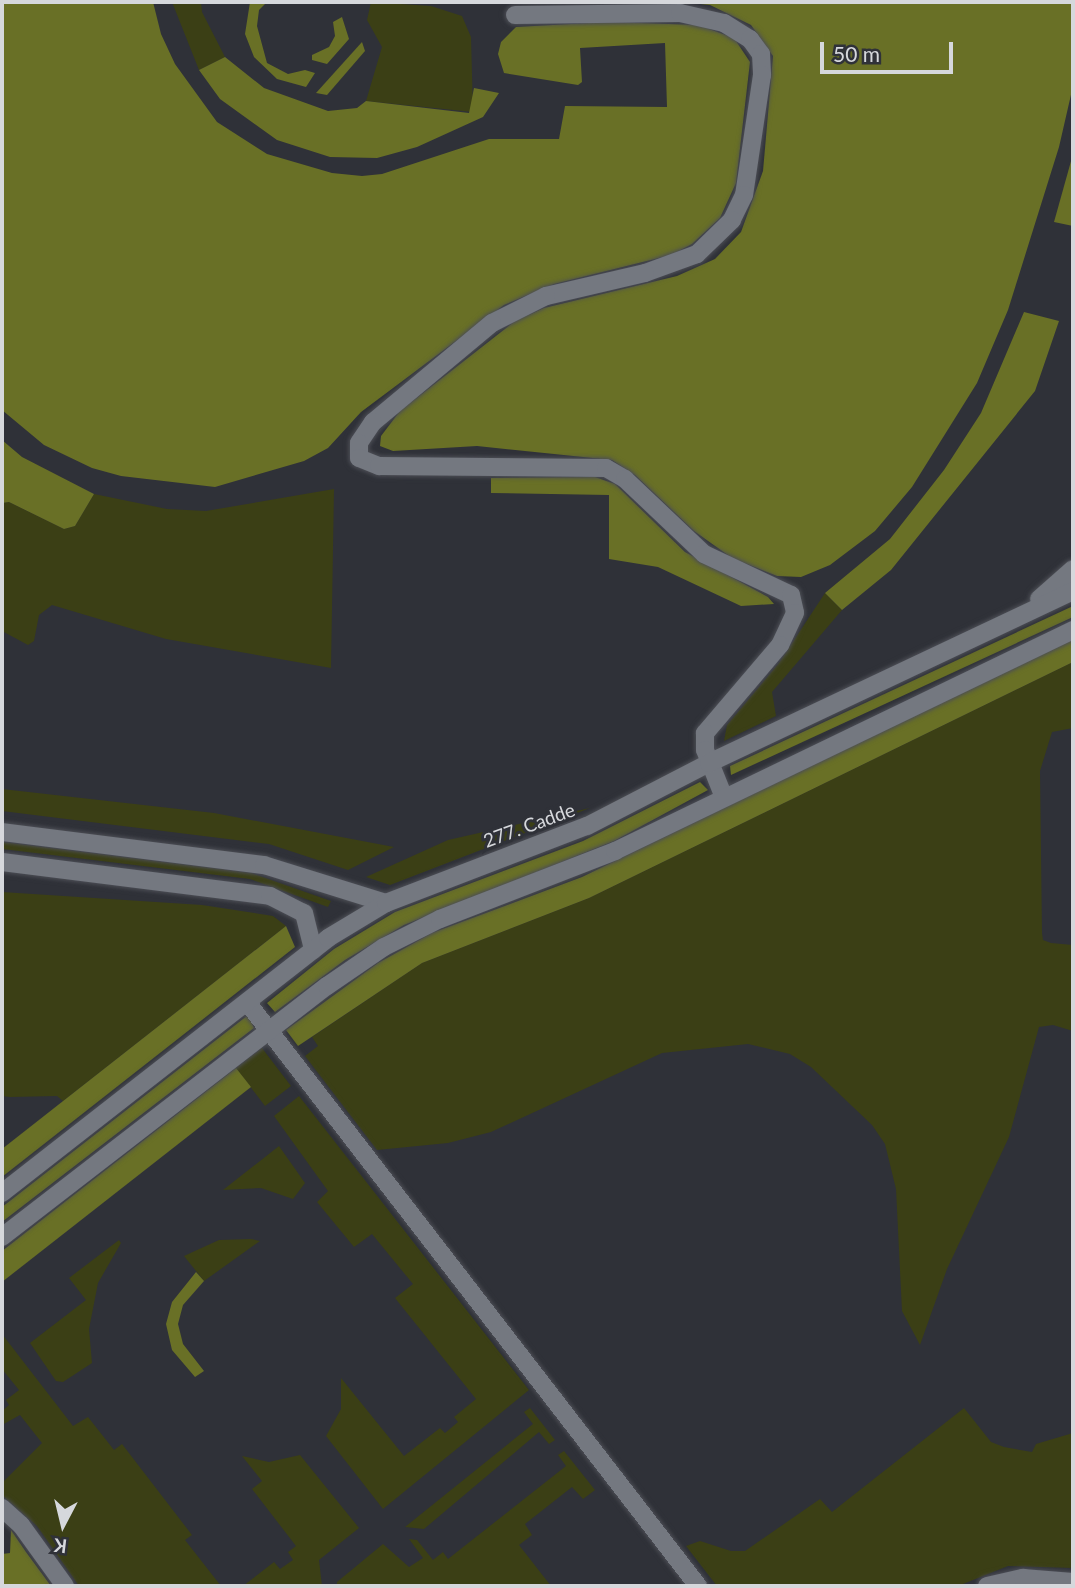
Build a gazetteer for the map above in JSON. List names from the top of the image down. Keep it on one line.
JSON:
{"streets":{"street":["277. Cadde"]},"scale_bar":"50 m","north":"bottom"}
